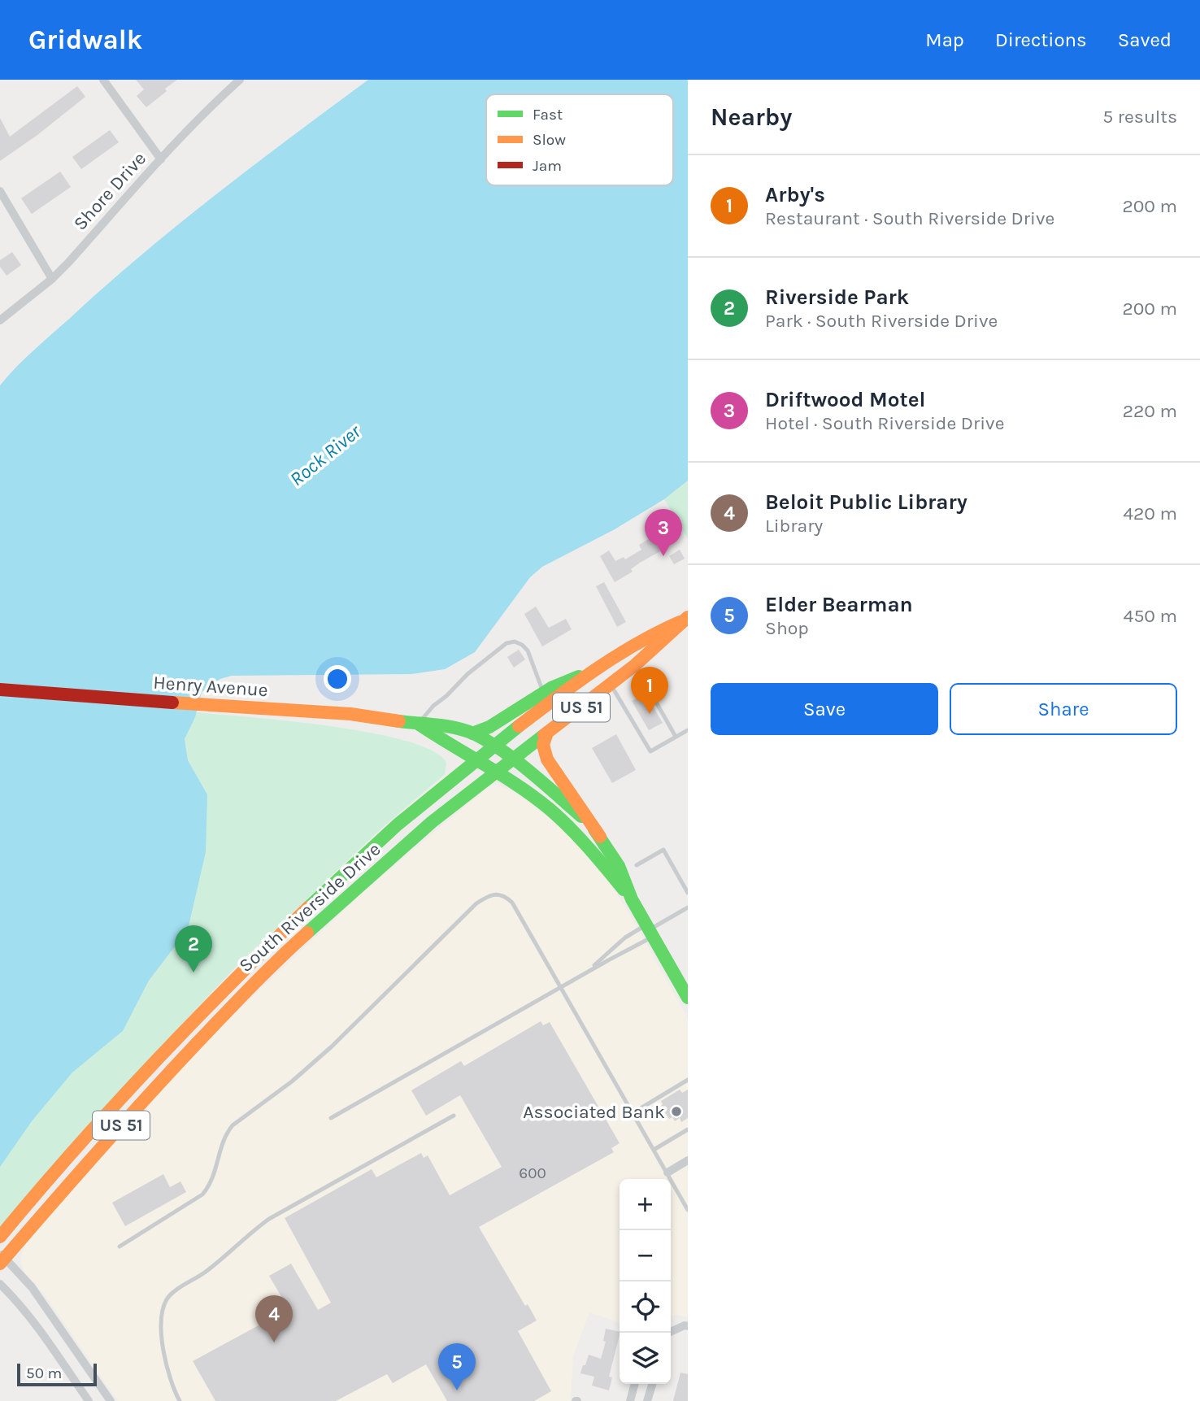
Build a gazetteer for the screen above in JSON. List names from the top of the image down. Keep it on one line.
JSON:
{"streets":{"main road":["Henry Avenue","US 51","South Riverside Drive"],"street":["Shore Drive"]},"crossings":[["Henry Avenue","South Riverside Drive"]],"water":["Rock River"],"places":["Associated Bank"],"house_numbers":["600"],"legend":["Fast","Slow","Jam"],"scale_bar":"50 m","page":{"header":"Gridwalk","nav":["Map","Directions","Saved"],"heading":["Nearby","5 results"],"list":[{"mark":"1","name":"Arby's","note":"Restaurant · South Riverside Drive","value":"200 m"},{"mark":"2","name":"Riverside Park","note":"Park · South Riverside Drive","value":"200 m"},{"mark":"3","name":"Driftwood Motel","note":"Hotel · South Riverside Drive","value":"220 m"},{"mark":"4","name":"Beloit Public Library","note":"Library","value":"420 m"},{"mark":"5","name":"Elder Bearman","note":"Shop","value":"450 m"}],"pins":["3","1","2","4","5"],"buttons":["Save","Share"],"map_buttons":["+","−"],"scale":"50 m"}}
